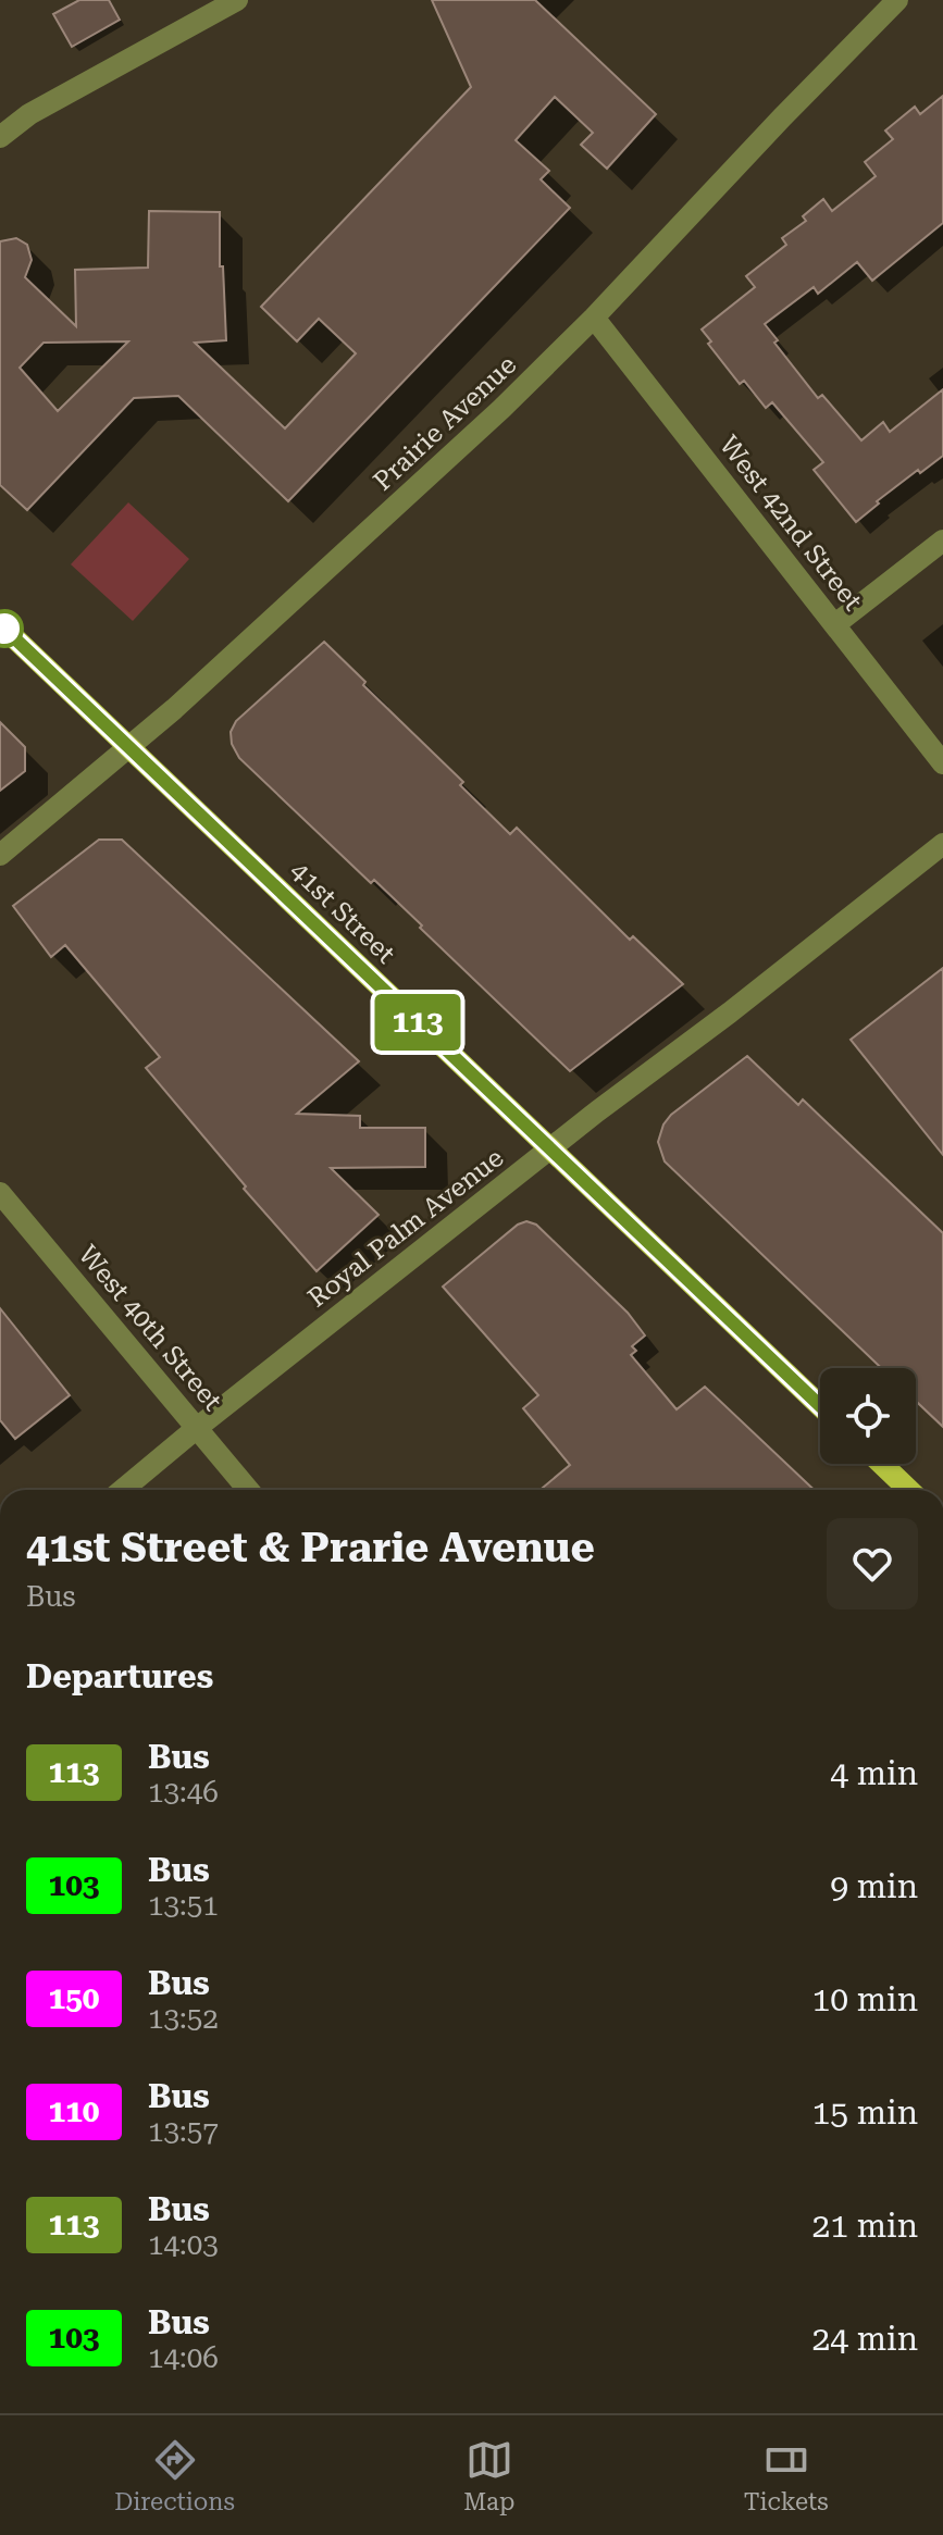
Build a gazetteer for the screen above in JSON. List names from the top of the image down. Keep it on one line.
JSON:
{"streets":{"main road":["41st Street"],"street":["Prairie Avenue","West 42nd Street","Royal Palm Avenue","West 40th Street"]},"crossings":[["Prairie Avenue","West 42nd Street"],["Prairie Avenue","41st Street"],["41st Street","Royal Palm Avenue"],["Royal Palm Avenue","West 40th Street"]],"lines":["bus line 113"],"page":{"on_map":"113","heading":[["41st Street & Prarie Avenue","Bus"],"Departures"],"list":[{"mark":"113","name":"Bus","note":"13:46","value":"4 min"},{"mark":"103","name":"Bus","note":"13:51","value":"9 min"},{"mark":"150","name":"Bus","note":"13:52","value":"10 min"},{"mark":"110","name":"Bus","note":"13:57","value":"15 min"},{"mark":"113","name":"Bus","note":"14:03","value":"21 min"},{"mark":"103","name":"Bus","note":"14:06","value":"24 min"}],"tabs":["Directions","Map","Tickets"]}}
